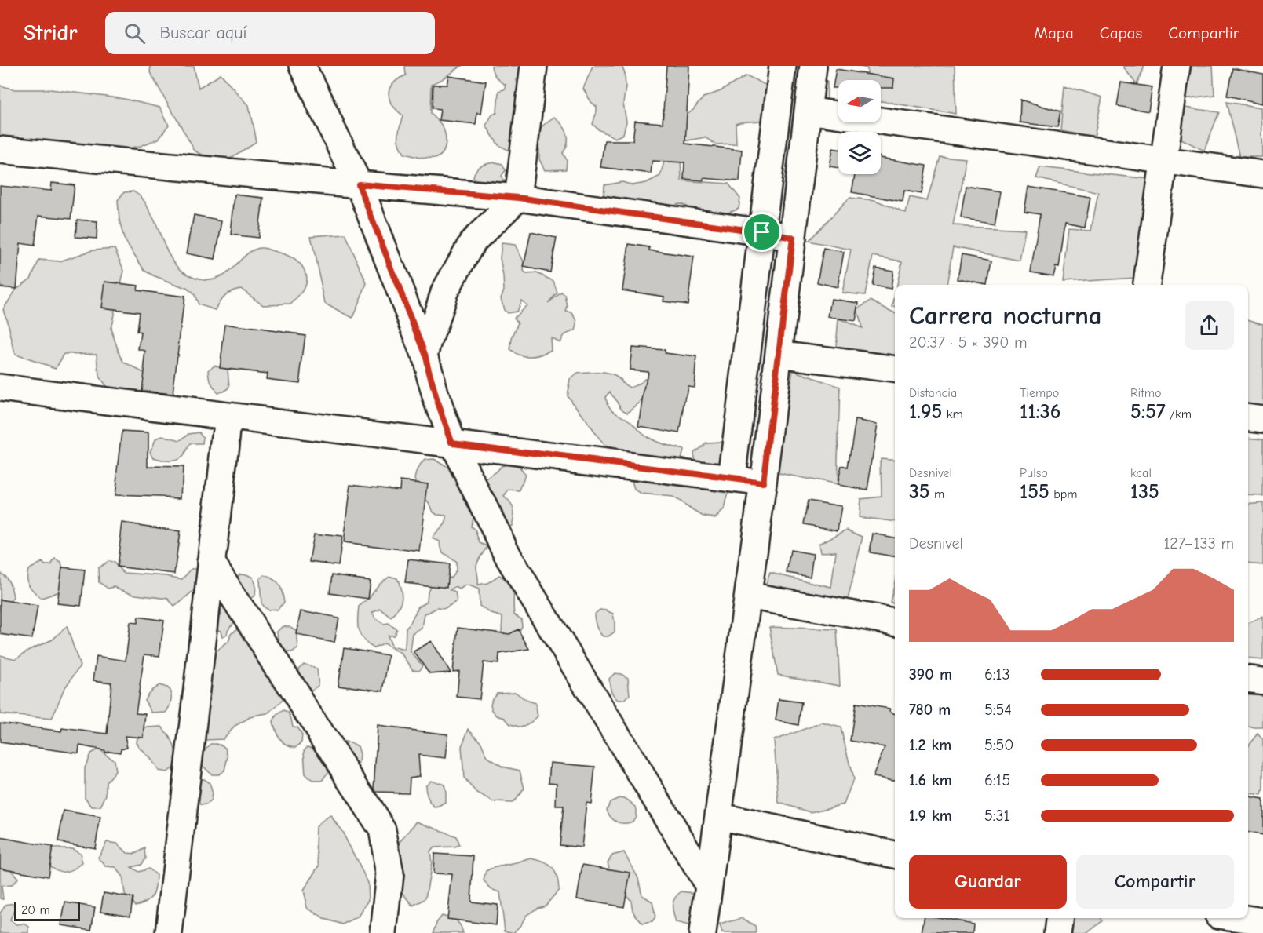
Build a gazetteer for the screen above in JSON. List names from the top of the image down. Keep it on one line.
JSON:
{"scale_bar":"20 m","north":"left","page":{"header":"Stridr","search":"Buscar aquí","nav":["Mapa","Capas","Compartir"],"heading":["Carrera nocturna","20:37 · 5 × 390 m"],"stats":[["Distancia","1.95 km"],["Tiempo","11:36"],["Ritmo","5:57 /km"],["Desnivel","35 m"],["Pulso","155 bpm"],["kcal","135"]],"chart":["Desnivel","127–133 m"],"list":[{"name":"390 m","note":"6:13"},{"name":"780 m","note":"5:54"},{"name":"1.2 km","note":"5:50"},{"name":"1.6 km","note":"6:15"},{"name":"1.9 km","note":"5:31"}],"buttons":["Guardar","Compartir"],"scale":"20 m"}}
